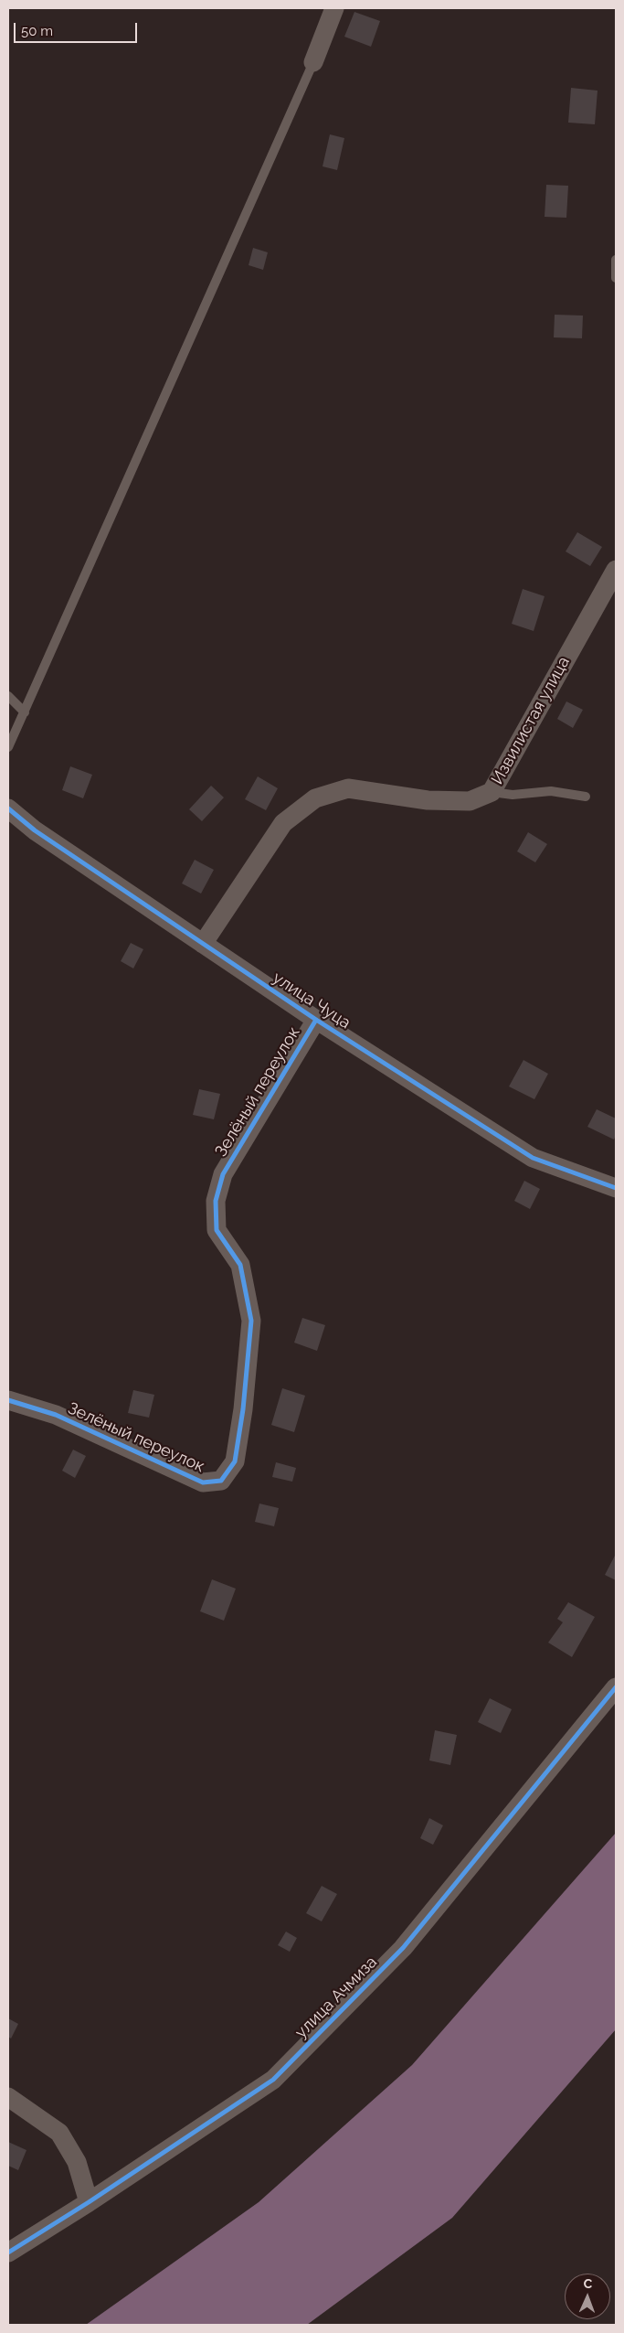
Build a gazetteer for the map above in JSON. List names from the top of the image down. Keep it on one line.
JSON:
{"streets":{"street":["Извилистая улица","улица Чуца","Зелёный переулок","улица Ачмиза"]},"crossings":[["Извилистая улица","улица Чуца"],["улица Чуца","Зелёный переулок"]],"scale_bar":"50 m","north":"top"}
